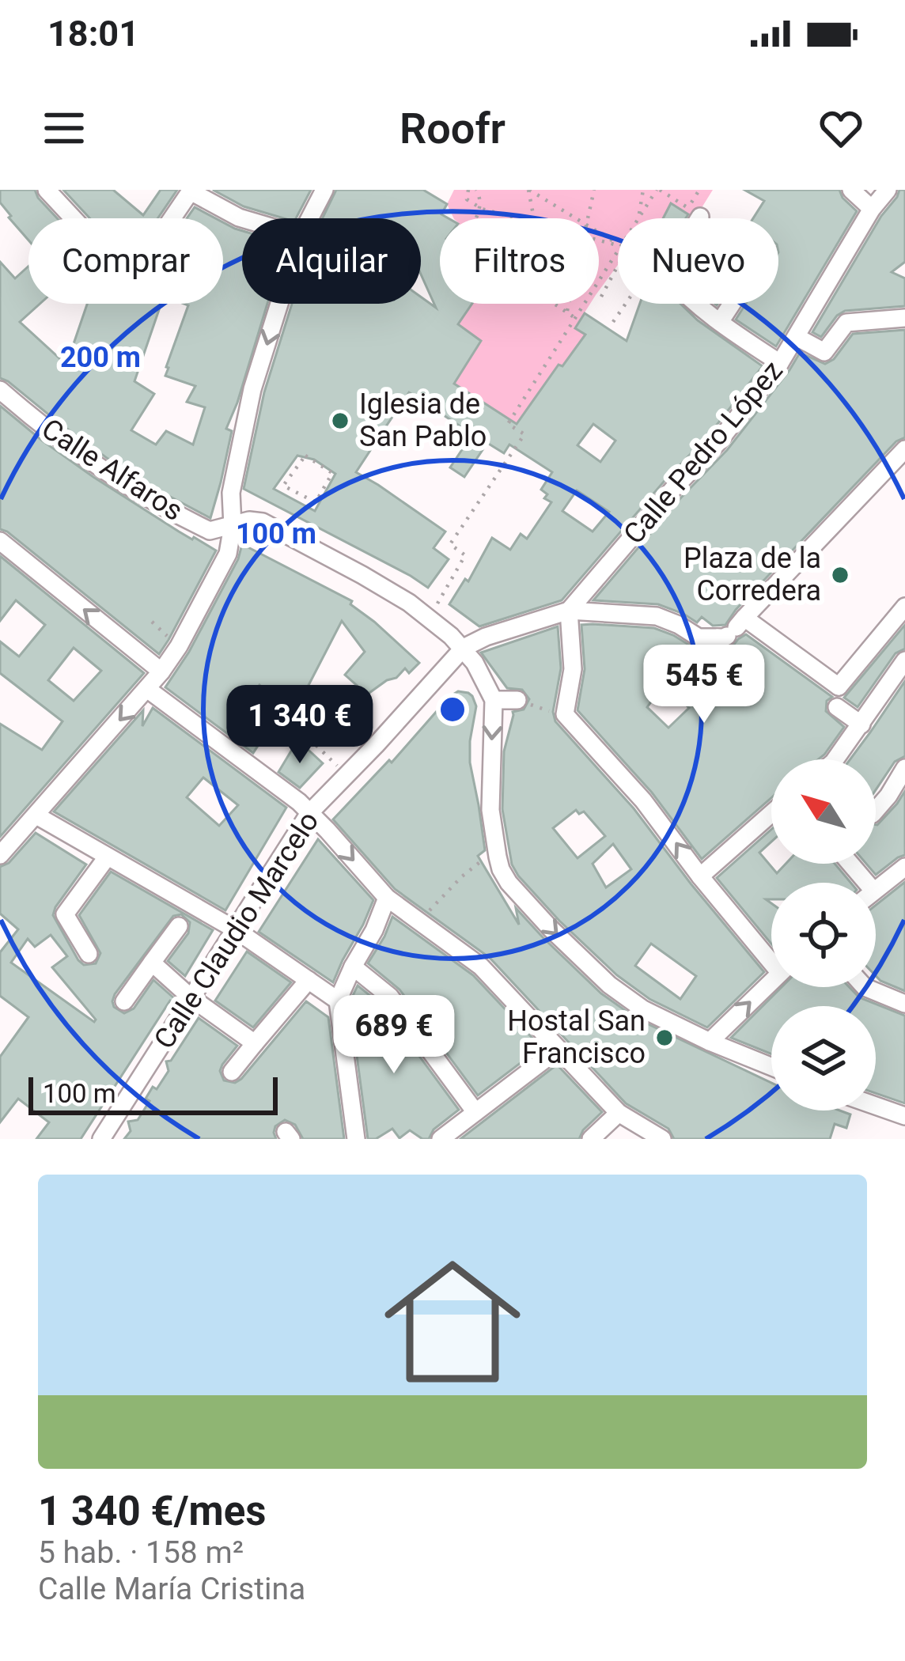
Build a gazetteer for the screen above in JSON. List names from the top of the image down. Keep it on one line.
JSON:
{"streets":{"street":["Calle Pedro López","Calle Alfaros","Calle Claudio Marcelo"]},"crossings":[["Calle Alfaros","Calle Claudio Marcelo"]],"places":["Iglesia de San Pablo","Plaza de la Corredera","Hostal San Francisco"],"scale_bar":"100 m","north":"top left","page":{"status":"18:01","header":"Roofr","chip":["Comprar","Alquilar","Filtros","Nuevo"],"price":["545 €","1 340 €","689 €"],"scale":"100 m","list":[{"name":"1 340 €/mes","note":"5 hab. · 158 m² · Calle María Cristina"}]},"rings":["200 m","100 m"]}
